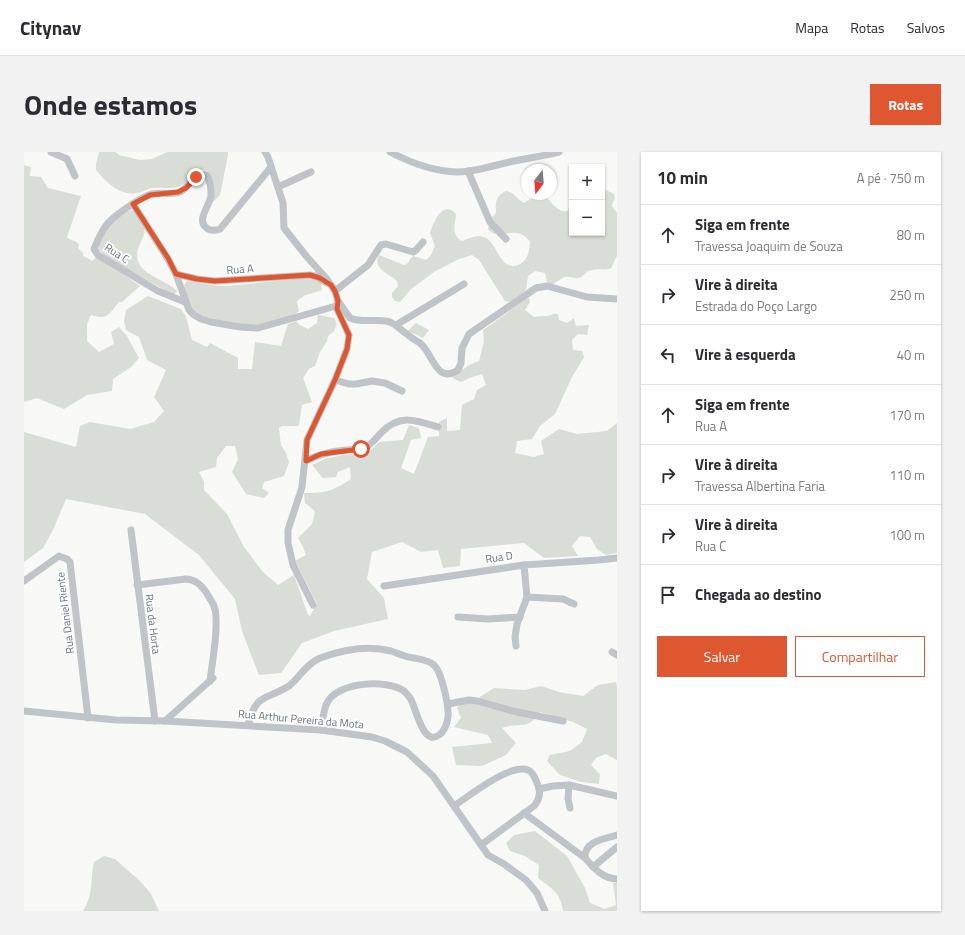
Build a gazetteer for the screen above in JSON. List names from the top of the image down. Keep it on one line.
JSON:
{"streets":{"street":["Rua C","Rua A","Rua D","Rua Daniel Riente","Rua da Horta","Rua Arthur Pereira da Mota"]},"crossings":[["Rua Daniel Riente","Rua Arthur Pereira da Mota"],["Rua da Horta","Rua Arthur Pereira da Mota"]],"north":"bottom","page":{"header":"Citynav","nav":["Mapa","Rotas","Salvos"],"title":"Onde estamos","buttons":["Rotas",["Salvar","Compartilhar"]],"heading":["10 min","A pé · 750 m"],"map_buttons":["+","−"],"list":[["Siga em frente","Travessa Joaquim de Souza","80 m"],["Vire à direita","Estrada do Poço Largo","250 m"],["Vire à esquerda","40 m"],["Siga em frente","Rua A","170 m"],["Vire à direita","Travessa Albertina Faria","110 m"],["Vire à direita","Rua C","100 m"],"Chegada ao destino"]}}
